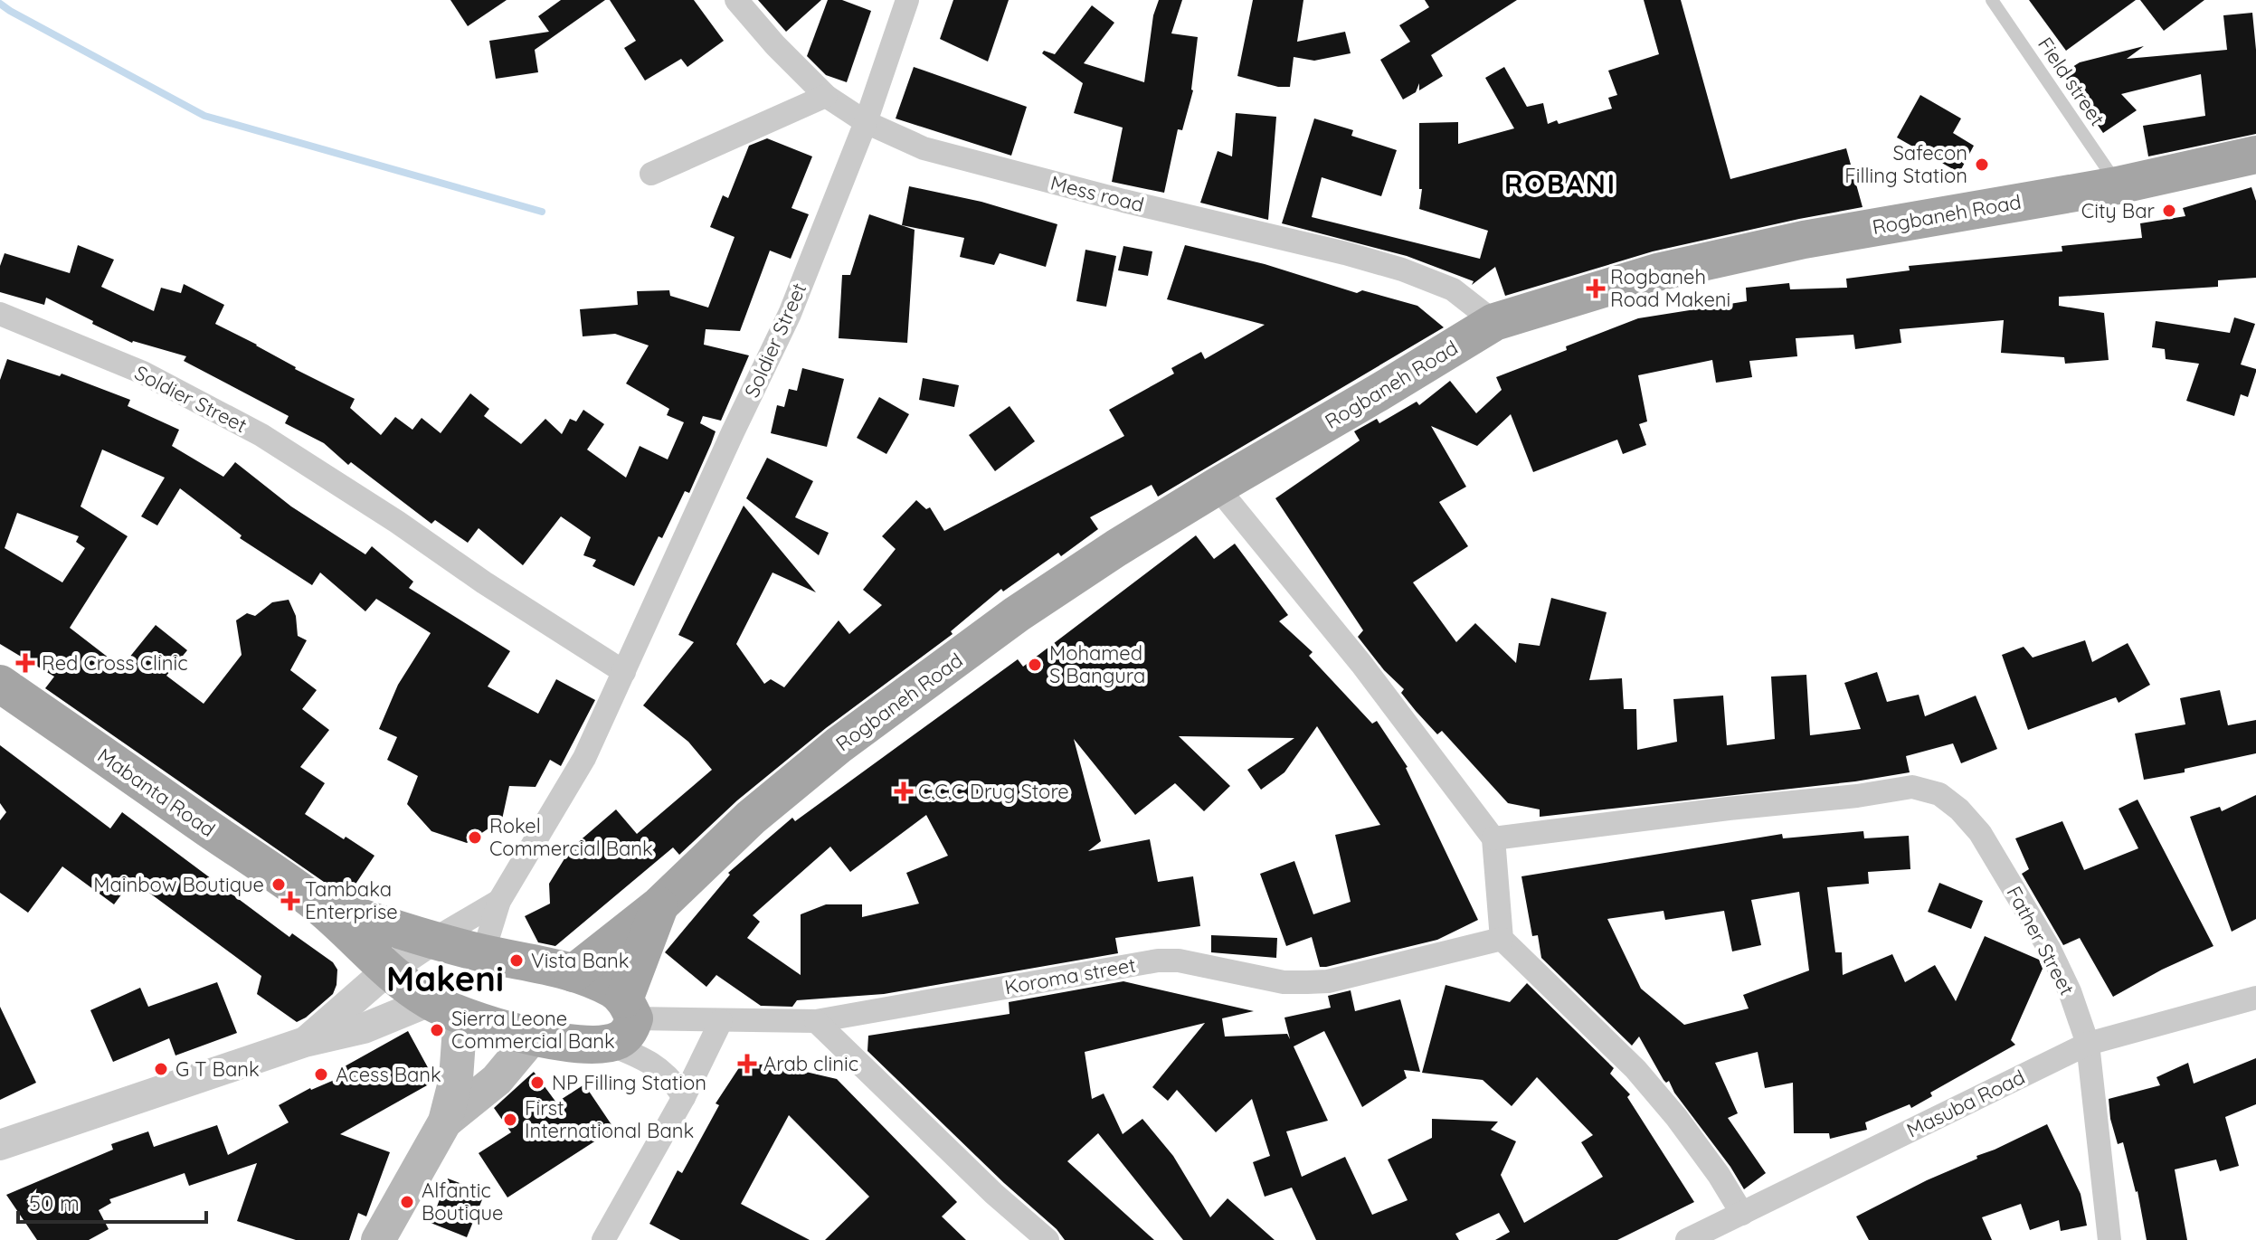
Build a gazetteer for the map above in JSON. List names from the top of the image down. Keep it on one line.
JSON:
{"streets":{"main road":["Rogbaneh Road","Mabanta Road"],"street":["Mess road","Soldier Street","Father Street","Koroma street","Masuba Road"],"lane":["Field street"]},"crossings":[["Field street","Rogbaneh Road"],["Mess road","Rogbaneh Road"],["Mess road","Soldier Street"],["Father Street","Masuba Road"]],"districts":["ROBANI","Makeni"],"places":{"other":["Safecon Filling Station","City Bar","Mohamed S Bangura","Rokel Commercial Bank","Mainbow Boutique","Vista Bank","Sierra Leone Commercial Bank","G T Bank","Acess Bank","NP Filling Station","First International Bank","Alfantic Boutique"],"health":["Rogbaneh Road Makeni","Red Cross Clinic","C.C.C Drug Store","Tambaka Enterprise","Arab clinic"]},"scale_bar":"50 m"}
